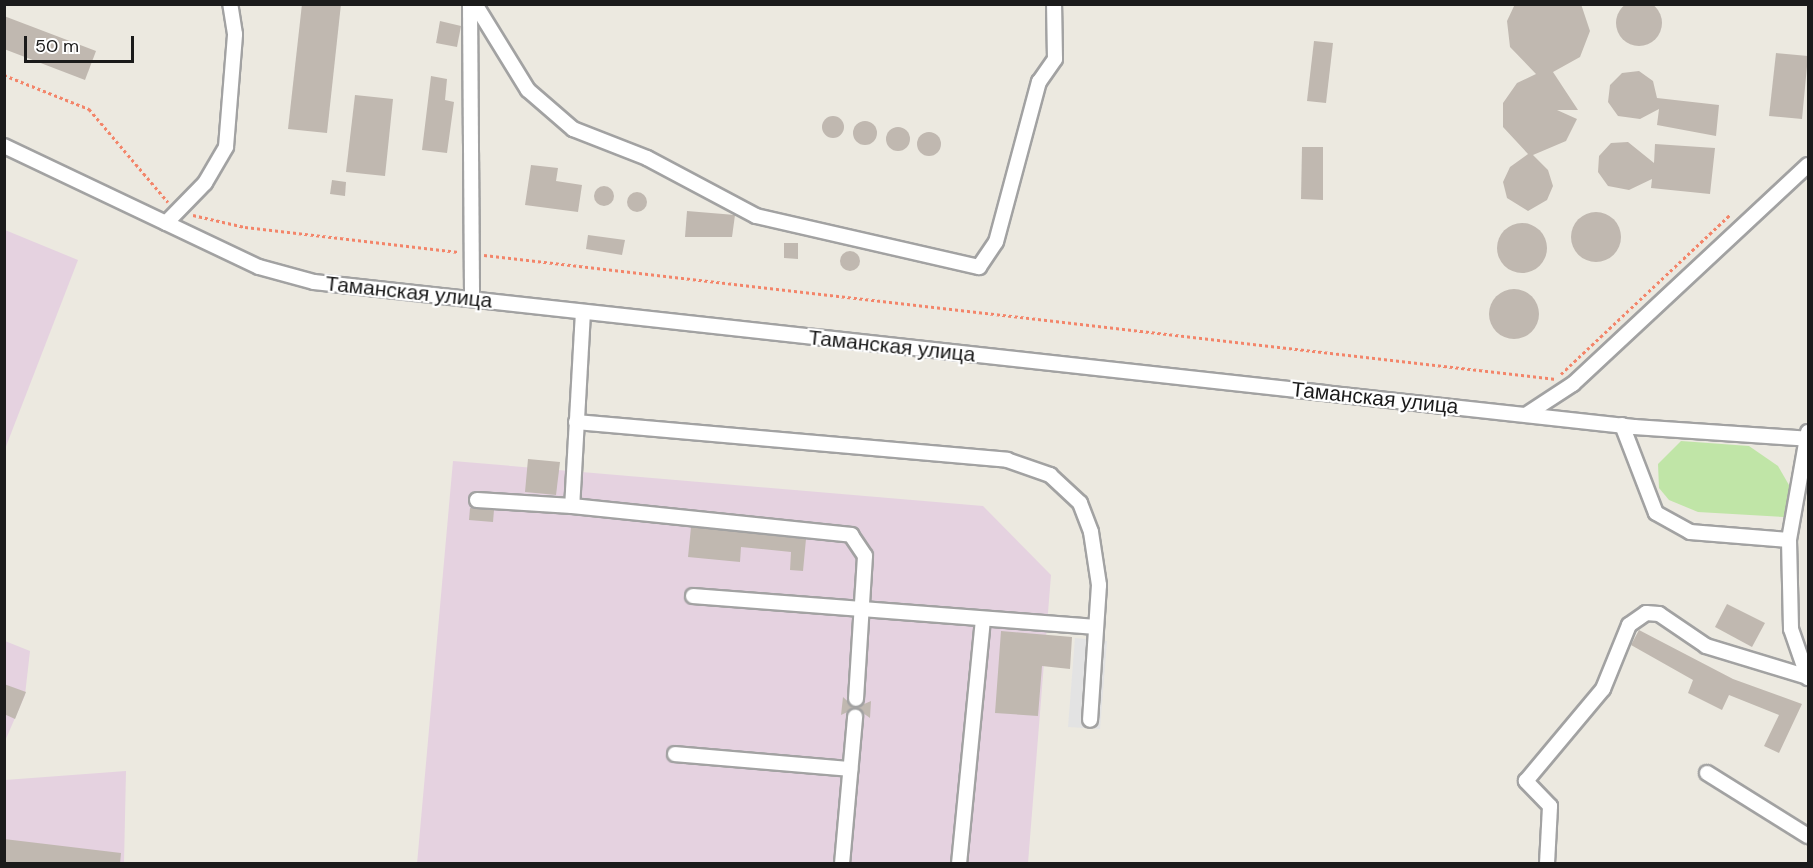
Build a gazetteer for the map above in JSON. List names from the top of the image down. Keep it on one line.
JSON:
{"streets":{"street":["Таманская улица"]},"scale_bar":"50 m"}
